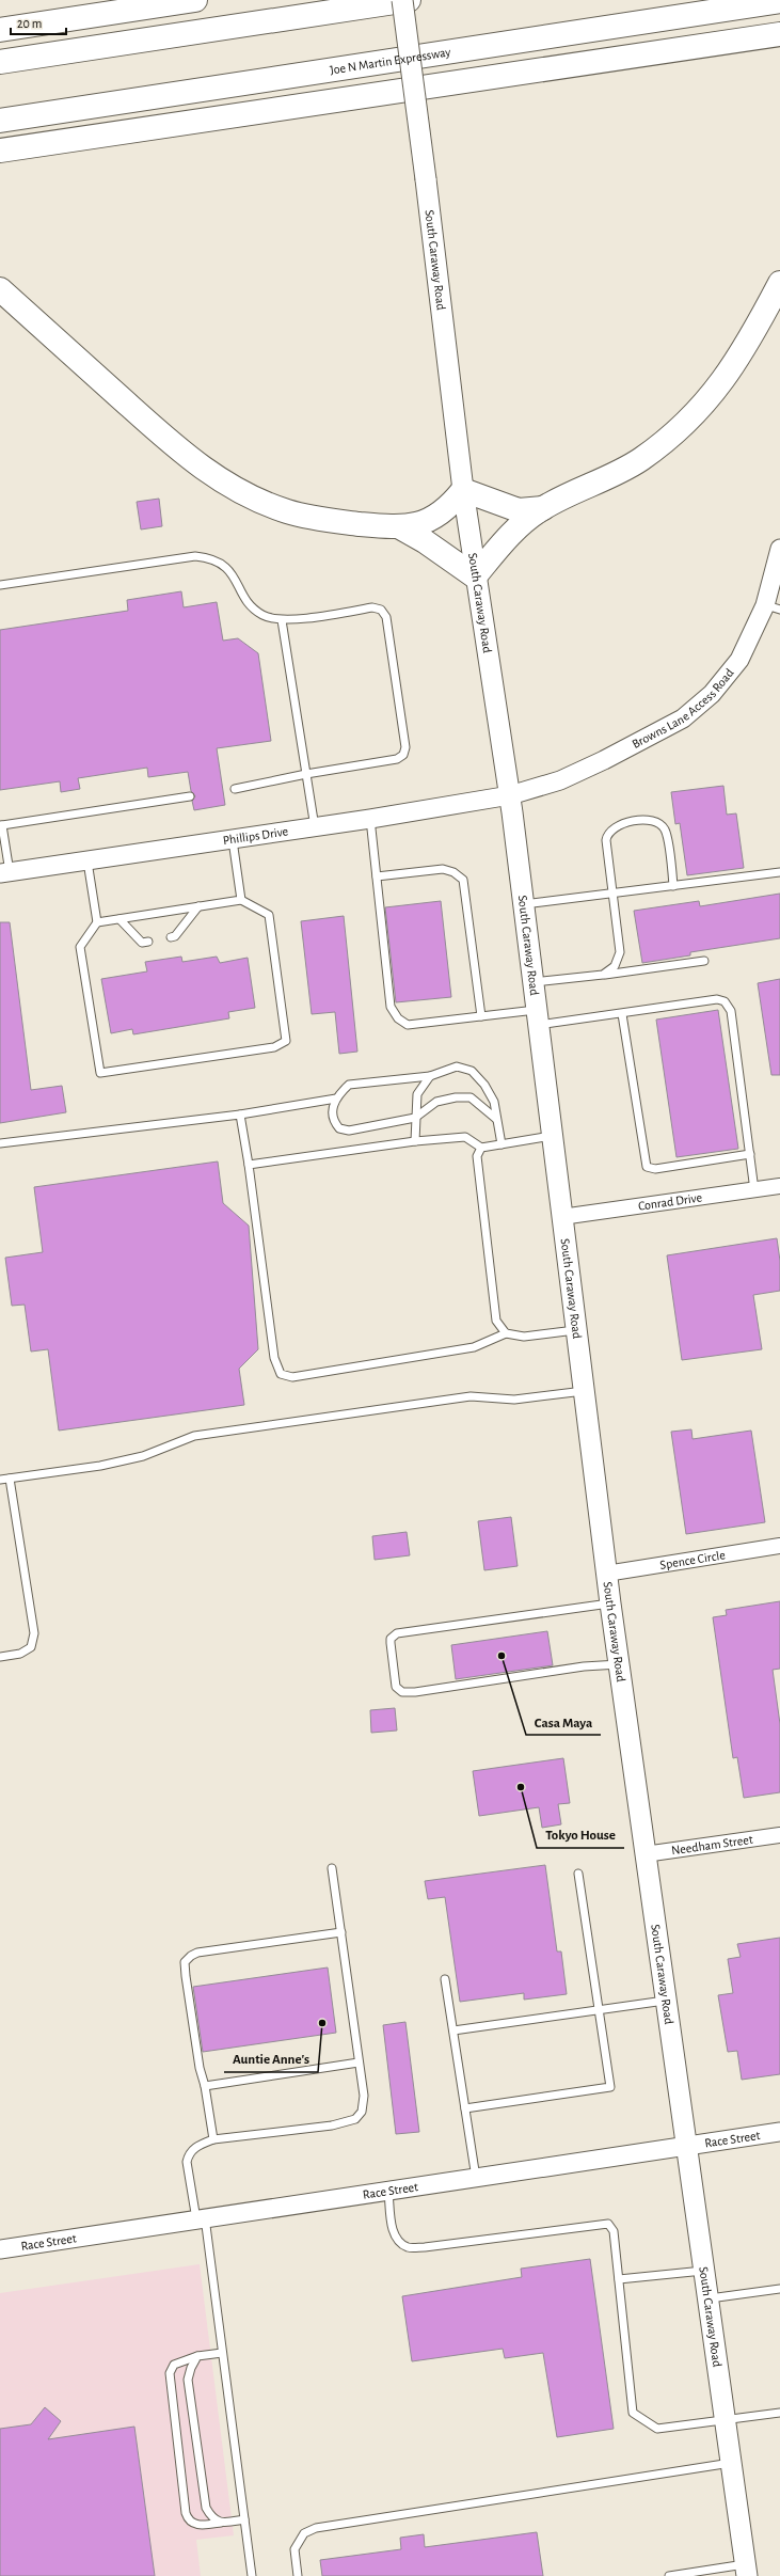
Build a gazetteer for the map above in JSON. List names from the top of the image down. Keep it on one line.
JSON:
{"streets":{"highway":["Joe N Martin Expressway"],"main road":["South Caraway Road"],"street":["Browns Lane Access Road","Phillips Drive","Conrad Drive","Spence Circle","Needham Street","Race Street"]},"crossings":[["South Caraway Road","Browns Lane Access Road"],["South Caraway Road","Phillips Drive"],["South Caraway Road","Conrad Drive"],["South Caraway Road","Spence Circle"],["South Caraway Road","Needham Street"],["South Caraway Road","Race Street"],["Browns Lane Access Road","Phillips Drive"]],"places":["Casa Maya","Tokyo House","Auntie Anne's"],"scale_bar":"20 m"}
